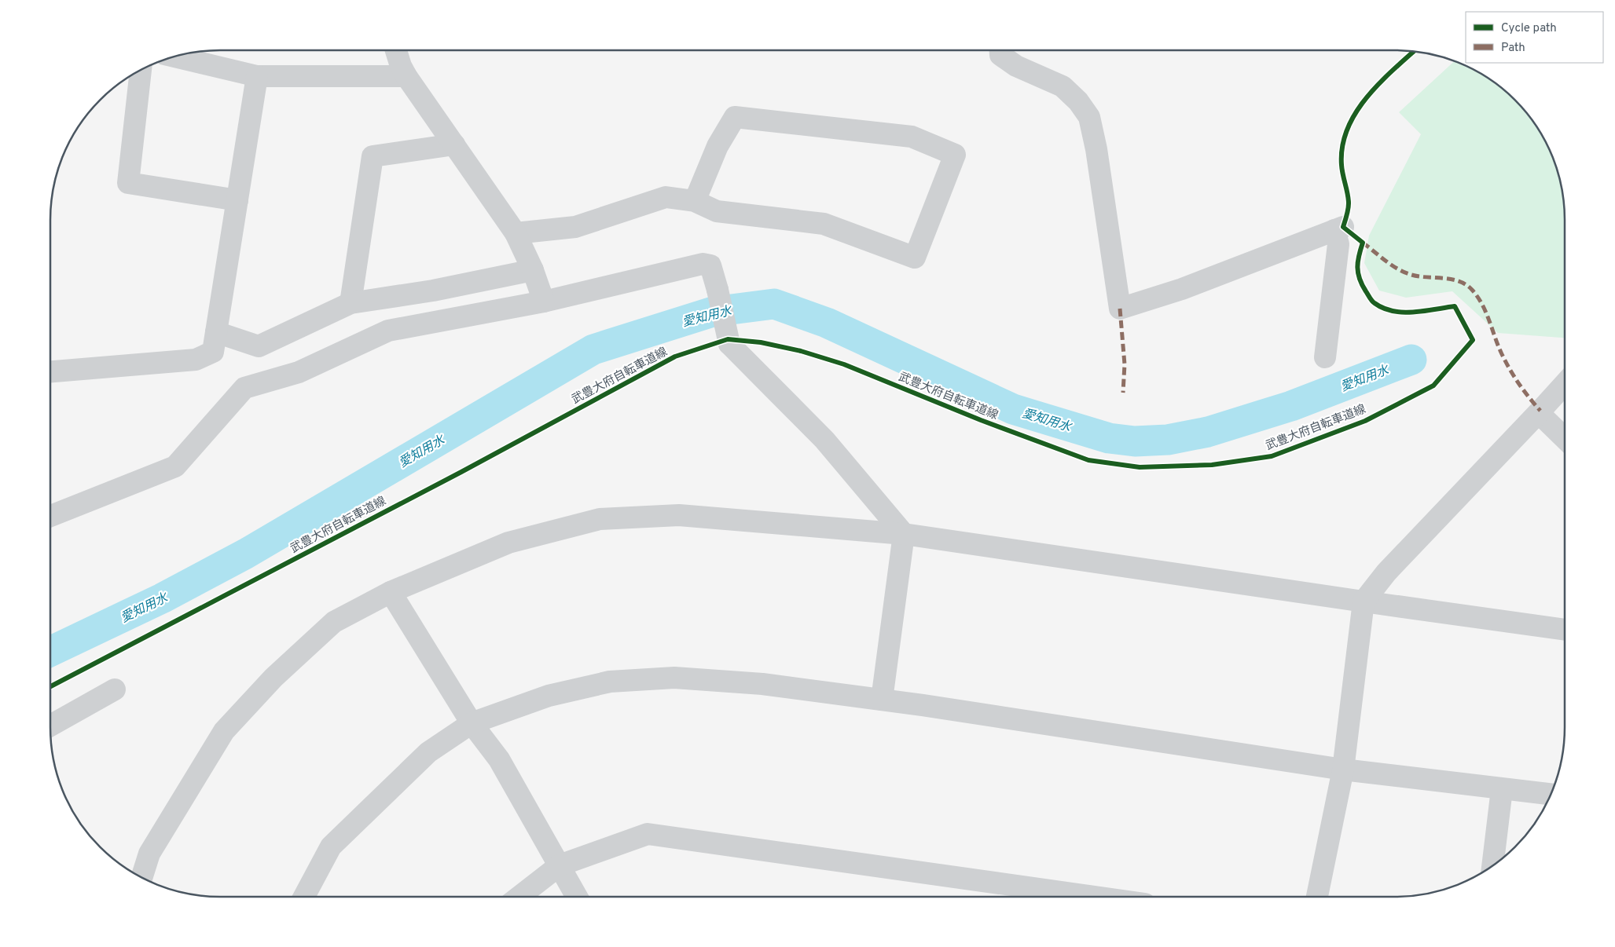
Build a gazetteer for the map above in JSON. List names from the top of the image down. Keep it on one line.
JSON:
{"streets":{"cycle path":["武豊大府自転車道線"]},"water":["愛知用水"],"legend":["Cycle path","Path"]}
